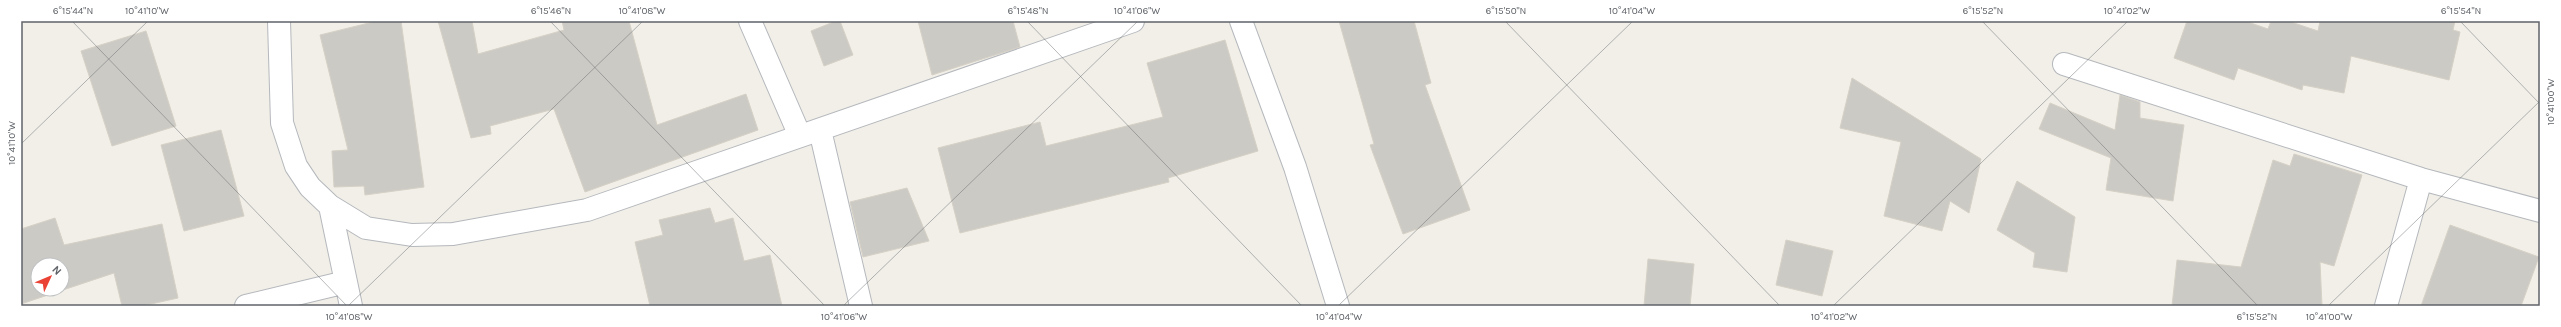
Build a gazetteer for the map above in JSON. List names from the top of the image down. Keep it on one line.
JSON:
{"north":"top right","coordinates":["6°15'44\"N","10°41'10\"W","6°15'46\"N","10°41'08\"W","6°15'48\"N","10°41'06\"W","6°15'50\"N","10°41'04\"W","6°15'52\"N","10°41'02\"W","6°15'54\"N","10°41'00\"W"]}
